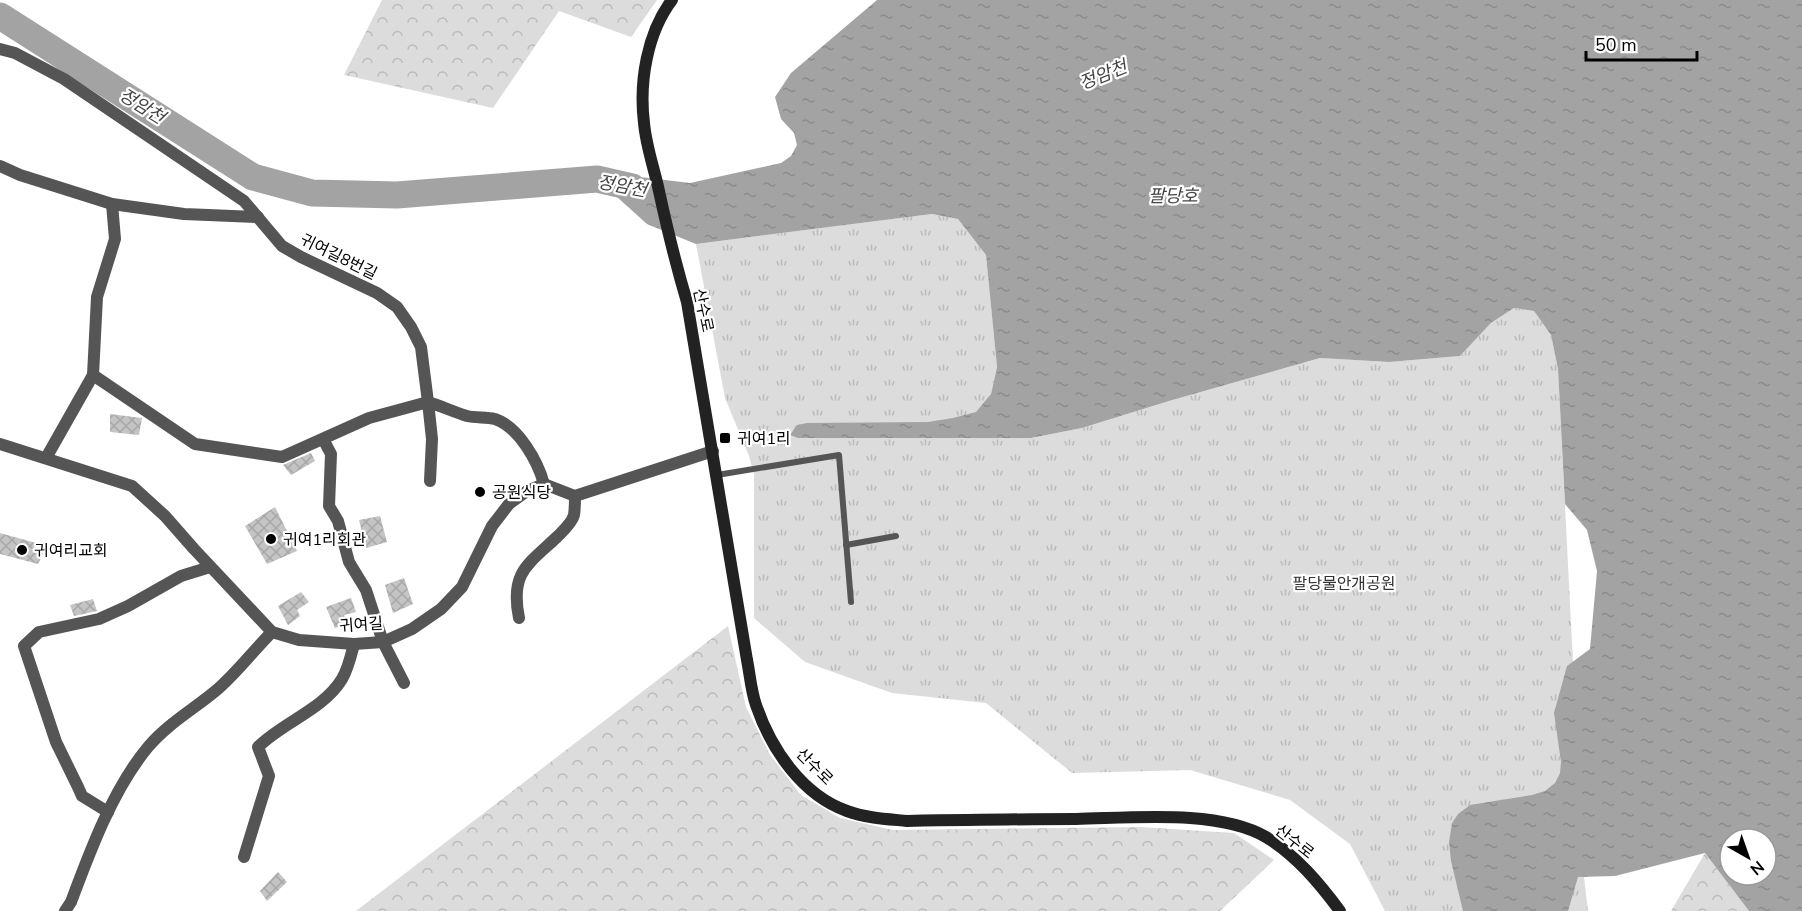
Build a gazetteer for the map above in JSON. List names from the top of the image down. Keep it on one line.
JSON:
{"streets":{"main road":["산수로"],"street":["귀여길8번길","귀여길"]},"water":["정암천","팔당호"],"parks":["팔당물안개공원"],"places":{"transit":["귀여1리"],"other":["공원식당","귀여1리회관","귀여리교회"]},"scale_bar":"50 m","north":"bottom right"}
